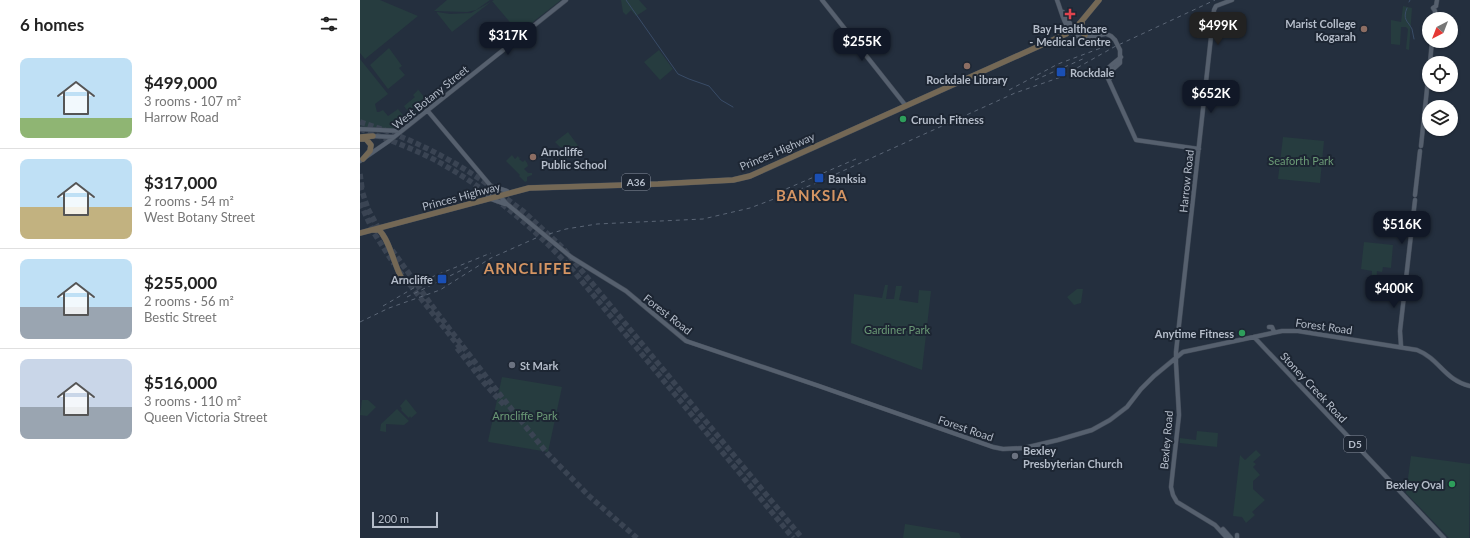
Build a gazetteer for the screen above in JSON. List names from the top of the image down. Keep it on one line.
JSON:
{"streets":{"highway":["Princes Highway","A36"],"main road":["West Botany Street","Harrow Road","Forest Road","Stoney Creek Road","Bexley Road","D5"]},"crossings":[["West Botany Street","Forest Road"],["Princes Highway","Forest Road"],["Harrow Road","Forest Road"],["Harrow Road","Bexley Road"],["Forest Road","Stoney Creek Road"],["Forest Road","Bexley Road"]],"districts":["BANKSIA","ARNCLIFFE"],"parks":["Seaforth Park","Gardiner Park","Arncliffe Park"],"places":{"health":["Bay Healthcare - Medical Centre"],"other":["Marist College Kogarah","Rockdale Library","Crunch Fitness","Arncliffe Public School","Anytime Fitness","St Mark","Bexley Presbyterian Church","Bexley Oval"],"transit":["Rockdale","Banksia","Arncliffe"]},"scale_bar":"200 m","north":"bottom left","page":{"heading":"6 homes","price":["$499K","$317K","$255K","$652K","$516K","$400K"],"list":[{"name":"$499,000","note":"3 rooms · 107 m² · Harrow Road"},{"name":"$317,000","note":"2 rooms · 54 m² · West Botany Street"},{"name":"$255,000","note":"2 rooms · 56 m² · Bestic Street"},{"name":"$516,000","note":"3 rooms · 110 m² · Queen Victoria Street"}],"scale":"200 m"}}
